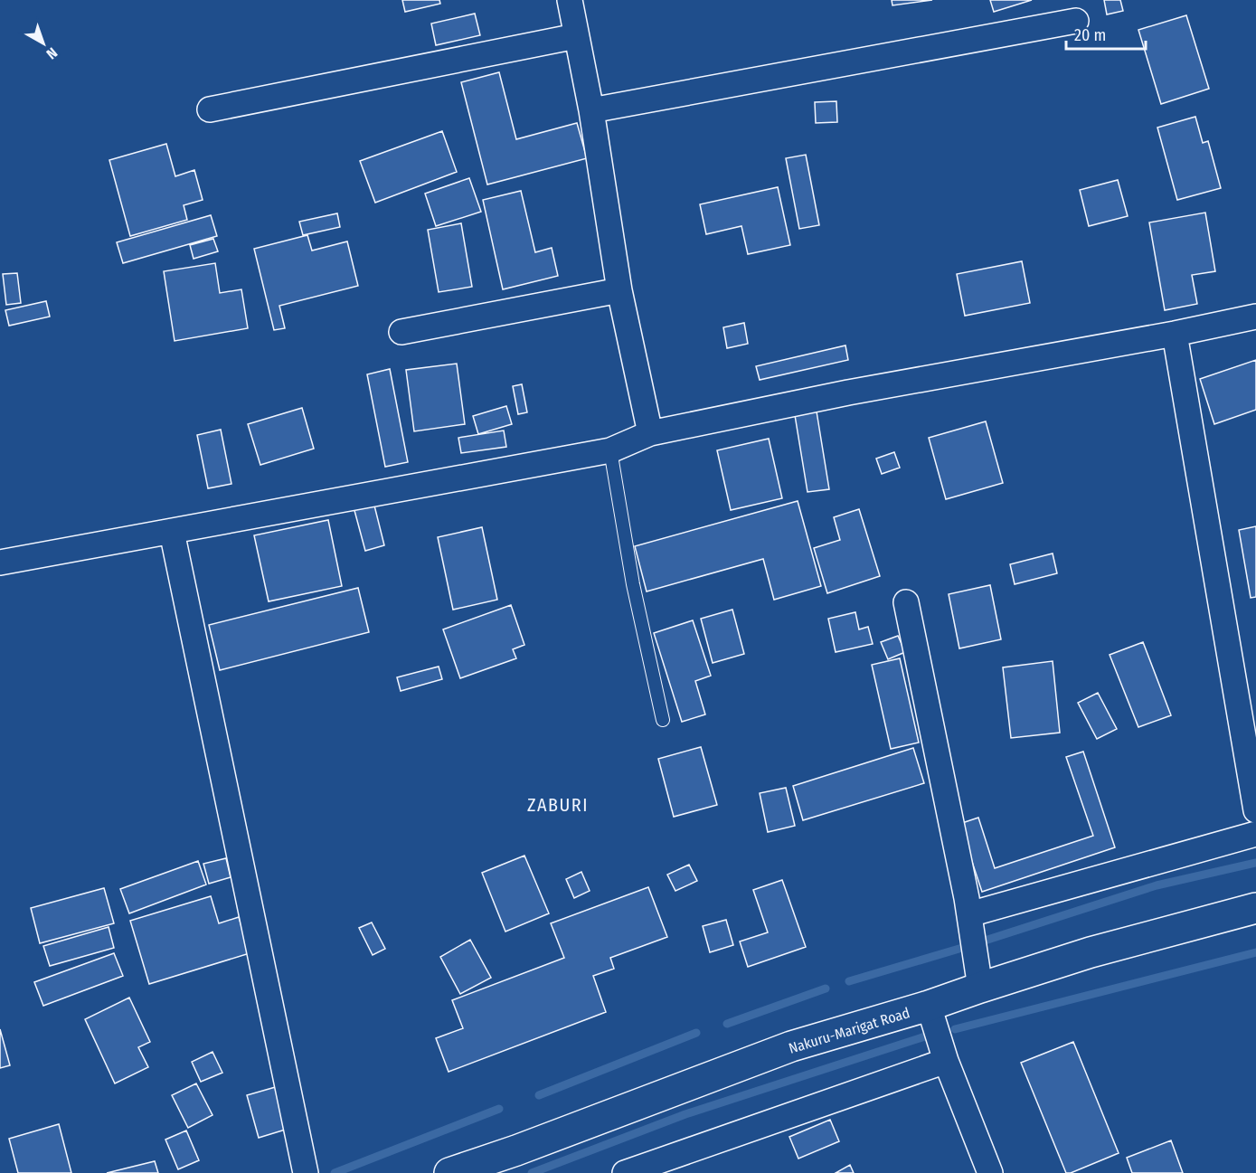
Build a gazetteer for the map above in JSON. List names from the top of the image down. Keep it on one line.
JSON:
{"streets":{"main road":["Nakuru-Marigat Road"]},"districts":["ZABURI"],"scale_bar":"20 m","north":"bottom right"}
